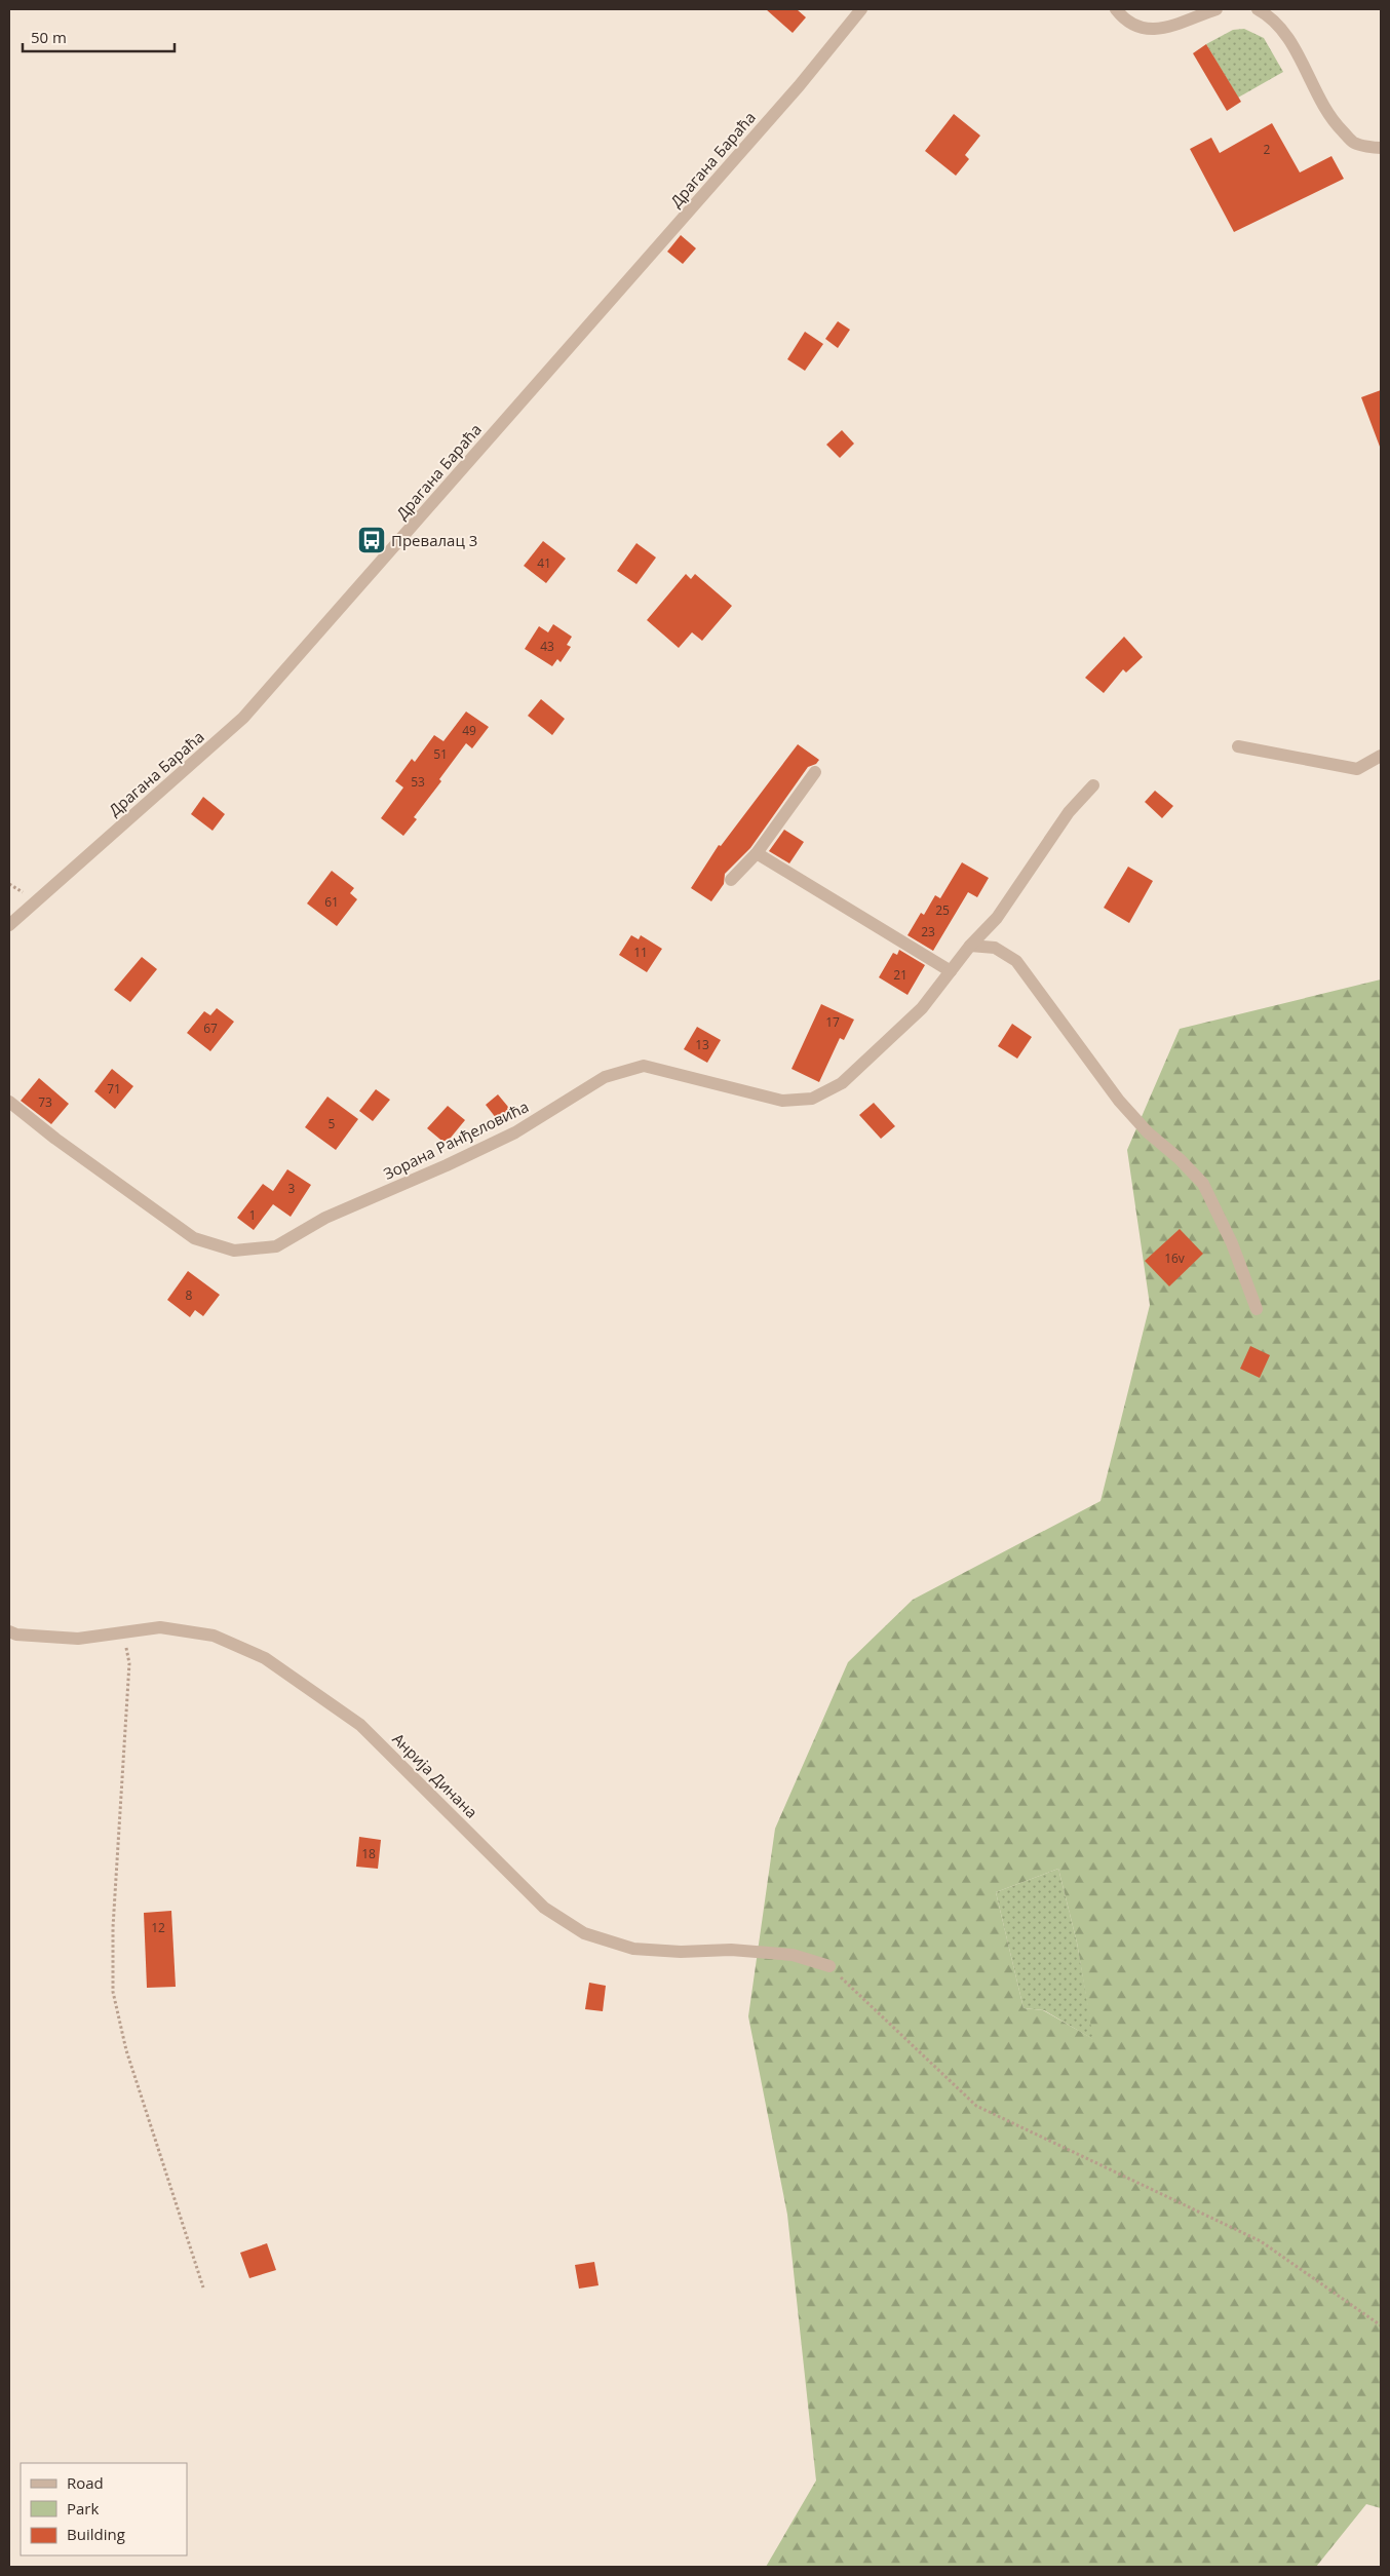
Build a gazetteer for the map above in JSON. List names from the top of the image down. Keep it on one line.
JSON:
{"streets":{"street":["Драгана Бараћа","Зорана Ранђеловића","Анрија Динана"]},"places":{"bus stop":["Превалац 3"]},"house_numbers":["2","41","43","49","51","53","61","25","23","11","21","17","67","13","71","73","5","3","1","16v","8","18","12"],"legend":["Road","Park","Building"],"scale_bar":"50 m"}
